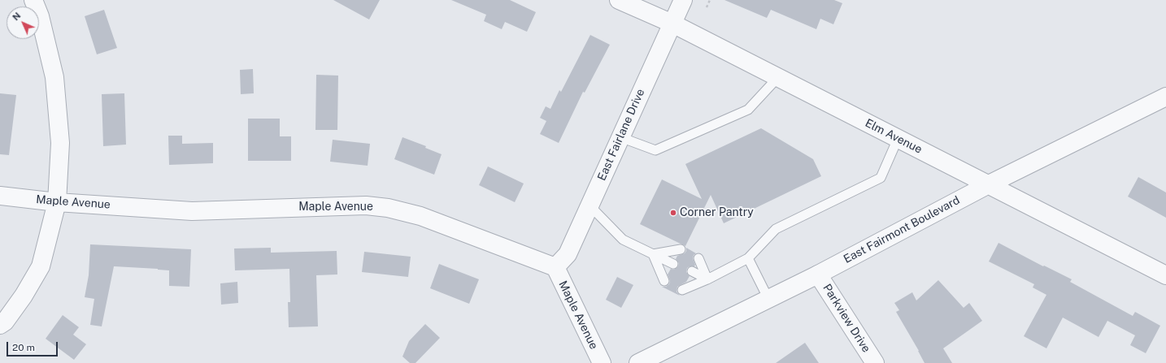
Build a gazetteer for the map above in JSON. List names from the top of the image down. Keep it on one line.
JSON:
{"streets":{"street":["East Fairlane Drive","Elm Avenue","Maple Avenue","East Fairmont Boulevard","Parkview Drive"]},"crossings":[["East Fairlane Drive","Elm Avenue"],["East Fairlane Drive","Maple Avenue"],["Elm Avenue","East Fairmont Boulevard"],["East Fairmont Boulevard","Parkview Drive"]],"places":["Corner Pantry"],"scale_bar":"20 m","north":"top left"}
